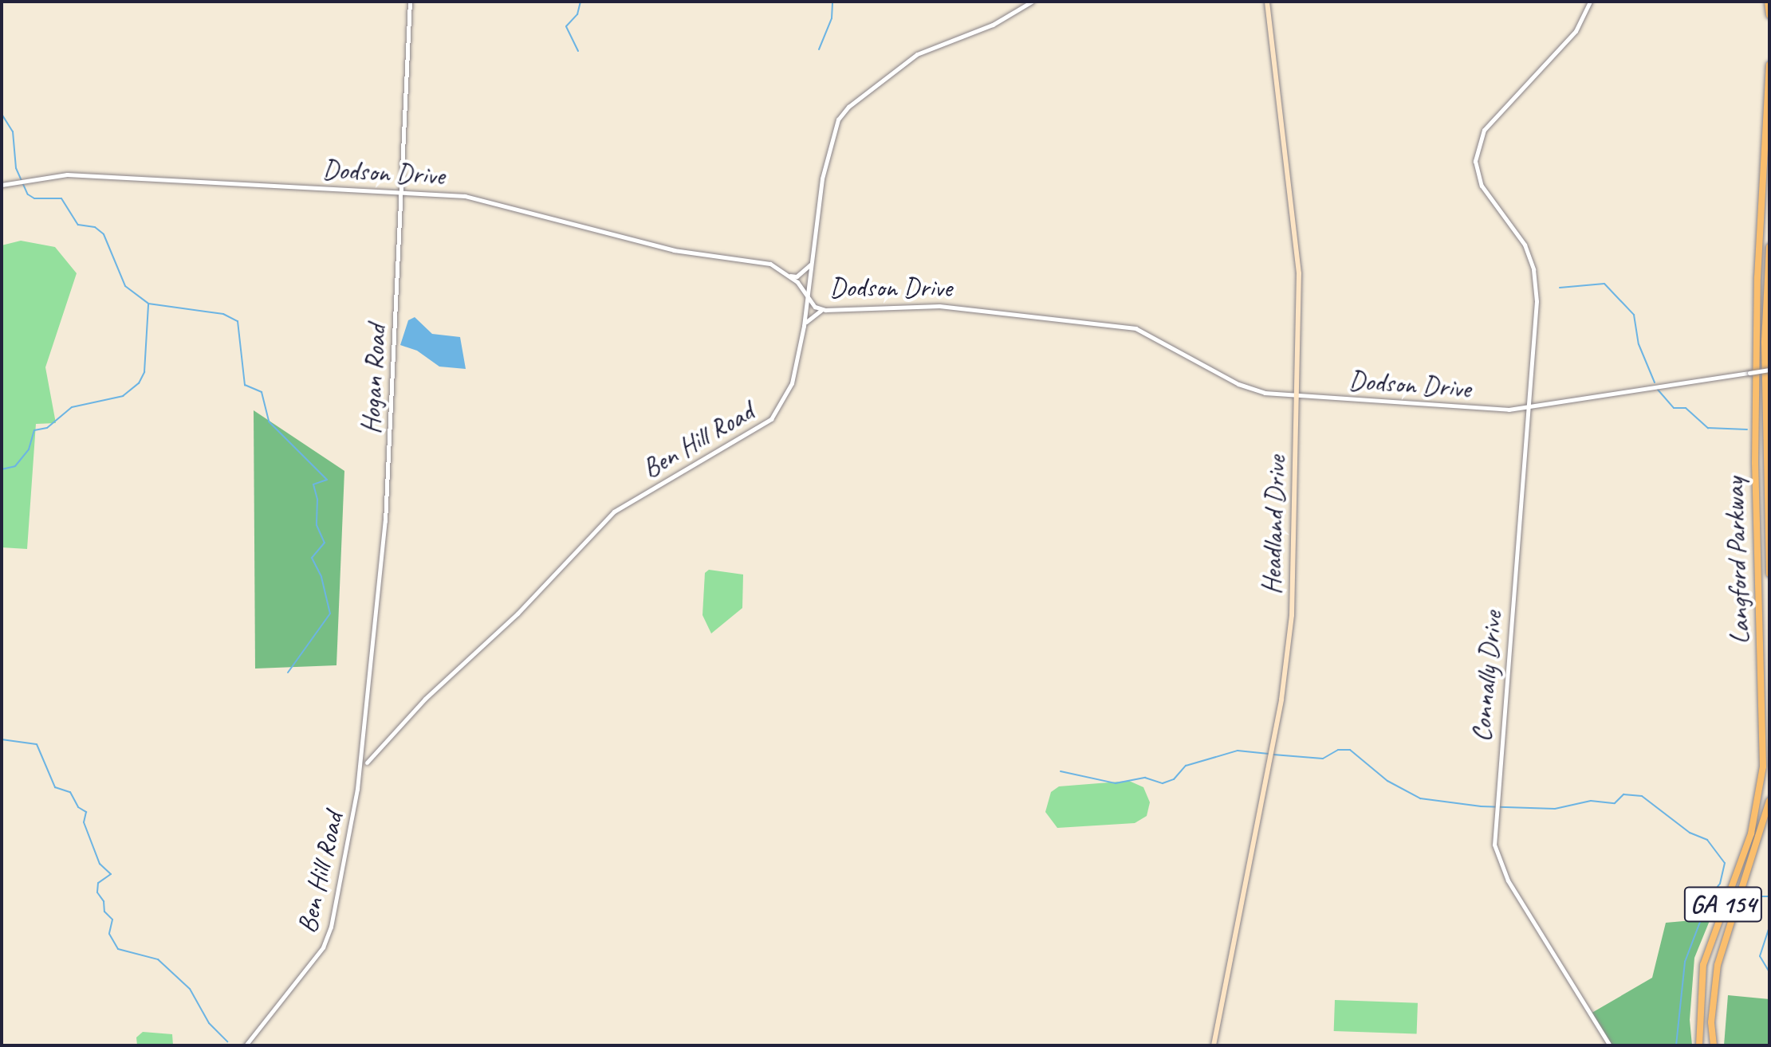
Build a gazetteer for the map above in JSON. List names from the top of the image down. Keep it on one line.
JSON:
{"streets":{"highway":["Langford Parkway","GA 154"],"main road":["Headland Drive"],"street":["Dodson Drive","Hogan Road","Ben Hill Road","Connally Drive"]},"crossings":[["Dodson Drive","Hogan Road"],["Dodson Drive","Ben Hill Road"],["Dodson Drive","Headland Drive"],["Dodson Drive","Connally Drive"],["Hogan Road","Ben Hill Road"]]}
